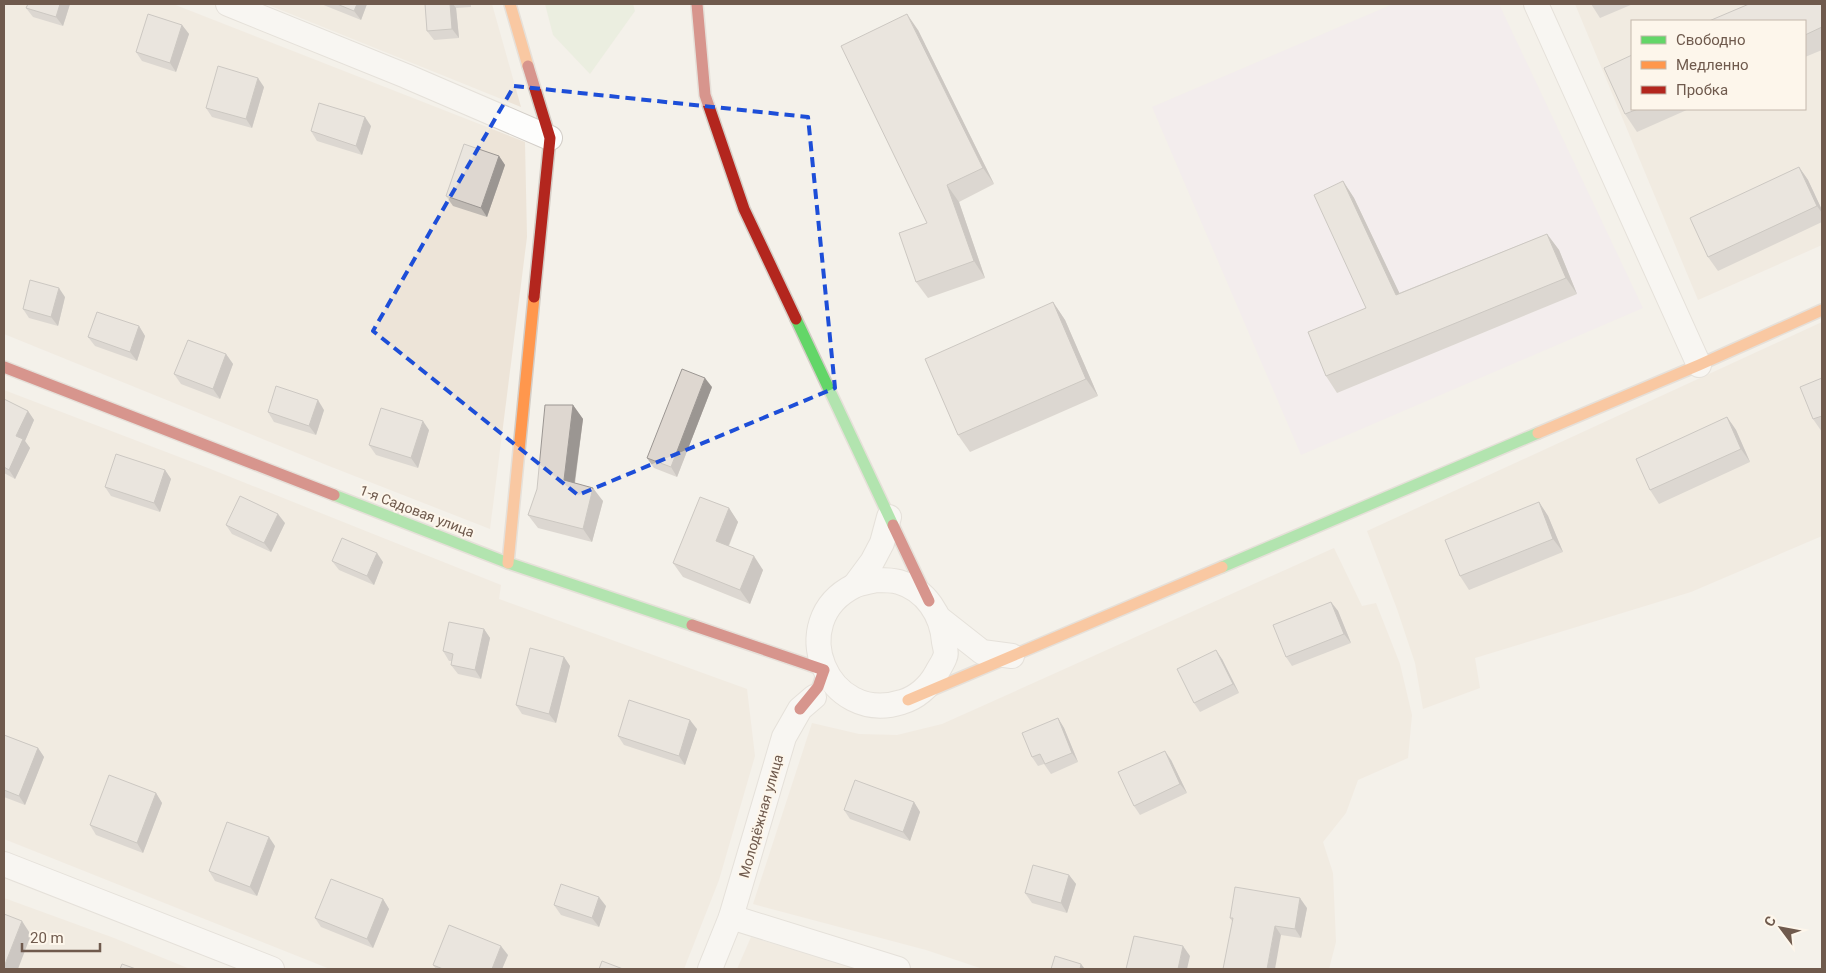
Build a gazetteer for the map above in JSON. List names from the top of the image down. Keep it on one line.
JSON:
{"streets":{"street":["1-я Садовая улица","Молодёжная улица"]},"crossings":[["1-я Садовая улица","Молодёжная улица"]],"legend":["Свободно","Медленно","Пробка"],"scale_bar":"20 m","north":"top left"}
